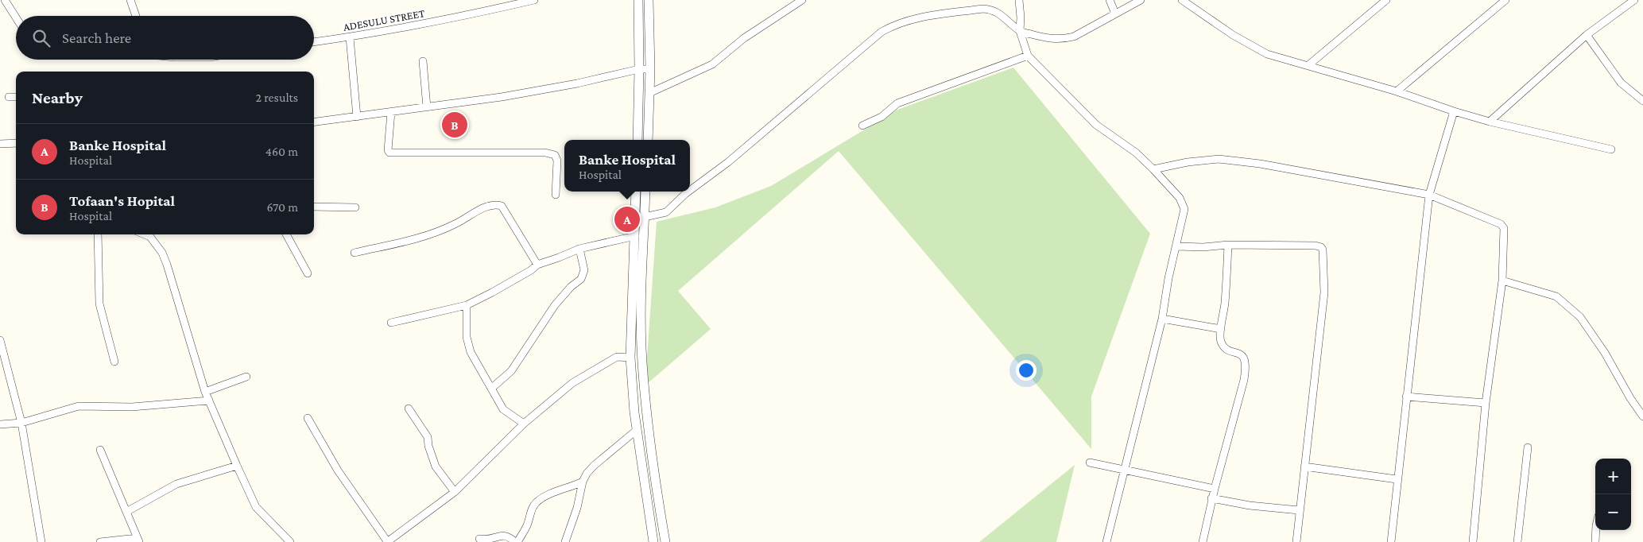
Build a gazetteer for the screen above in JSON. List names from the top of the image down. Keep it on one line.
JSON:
{"streets":{"street":["ADESULU STREET"]},"page":{"search":"Search here","heading":["Nearby","2 results"],"pins":["B","A"],"list":[{"mark":"A","name":"Banke Hospital","note":"Hospital","value":"460 m"},{"mark":"B","name":"Tofaan's Hopital","note":"Hospital","value":"670 m"}],"popup":["Banke Hospital","Hospital"],"map_buttons":["+","−"]}}
